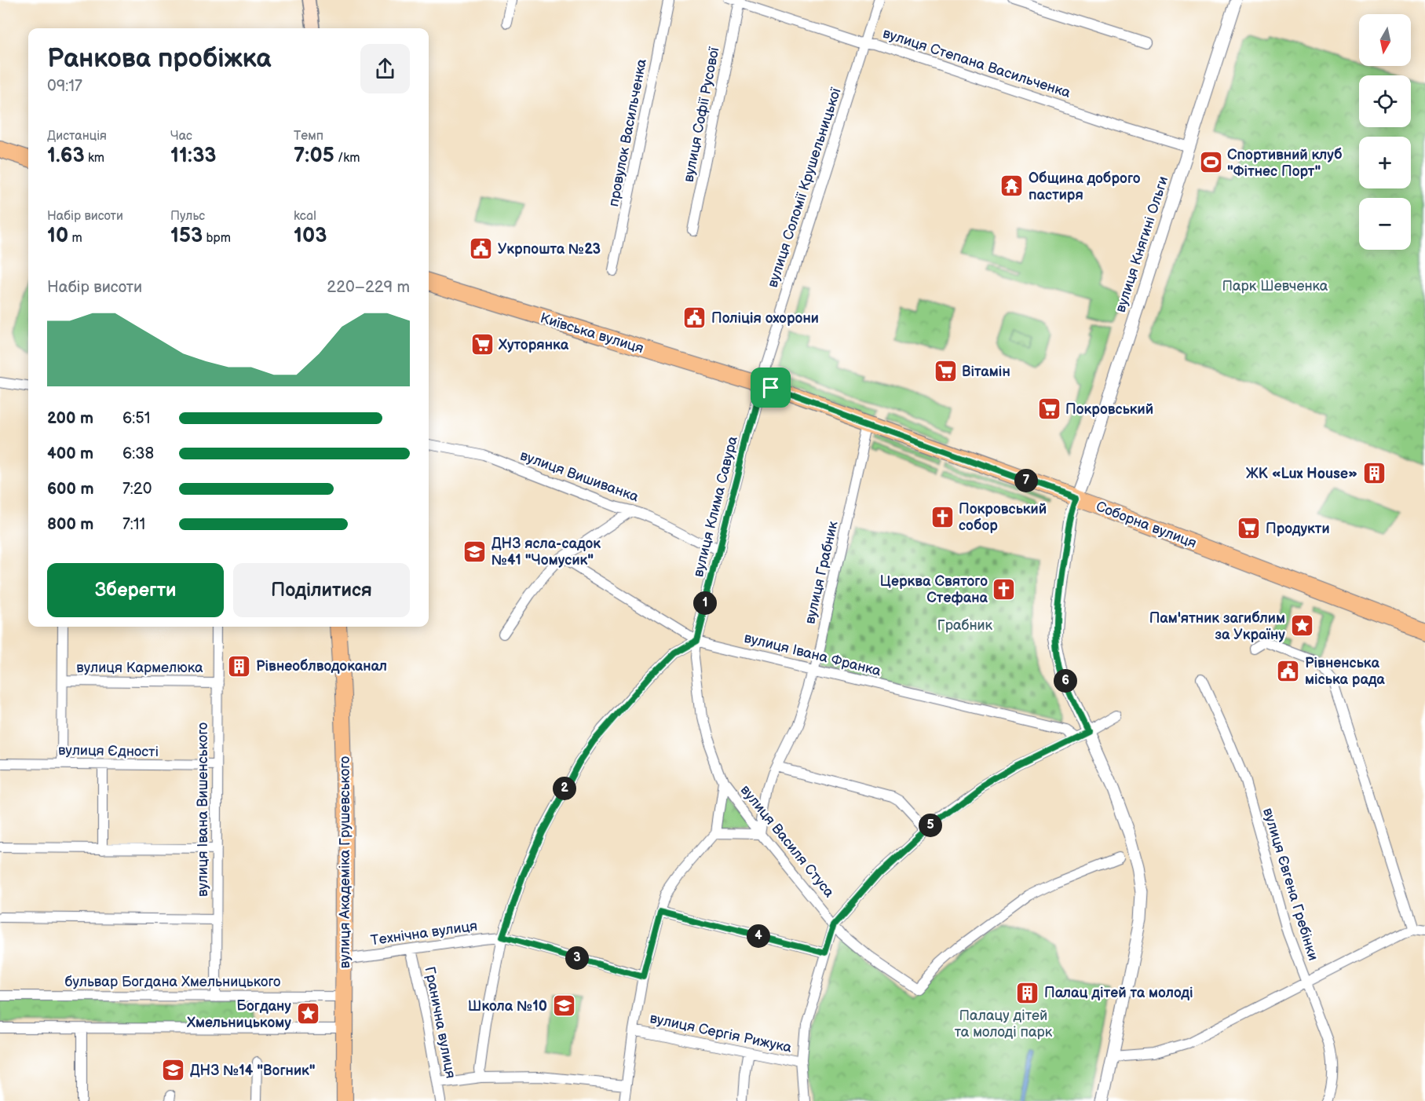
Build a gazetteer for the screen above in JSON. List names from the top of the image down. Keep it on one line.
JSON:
{"streets":{"main road":["Київська вулиця","Соборна вулиця","вулиця Академіка Грушевського"],"street":["вулиця Степана Васильченка","вулиця Софії Русової","провулок Васильченка","вулиця Соломії Крушельницької","вулиця Княгині Ольги","вулиця Вишиванка","вулиця Клима Савура","вулиця Грабник","вулиця Івана Франка","вулиця Кармелюка","вулиця Єдності","вулиця Івана Вишенського","вулиця Василя Стуса","вулиця Євгена Гребінки","Технічна вулиця","бульвар Богдана Хмельницького","Гранична вулиця","вулиця Сергія Рижука"]},"crossings":[["вулиця Степана Васильченка","вулиця Софії Русової"],["вулиця Степана Васильченка","вулиця Соломії Крушельницької"],["вулиця Степана Васильченка","вулиця Княгині Ольги"],["вулиця Соломії Крушельницької","Київська вулиця"],["вулиця Соломії Крушельницької","вулиця Клима Савура"],["вулиця Соломії Крушельницької","Соборна вулиця"],["вулиця Княгині Ольги","Соборна вулиця"],["Київська вулиця","вулиця Клима Савура"],["Київська вулиця","Соборна вулиця"],["вулиця Вишиванка","вулиця Клима Савура"],["вулиця Клима Савура","Соборна вулиця"],["вулиця Клима Савура","вулиця Івана Франка"],["вулиця Клима Савура","вулиця Василя Стуса"],["Соборна вулиця","вулиця Грабник"],["вулиця Грабник","вулиця Івана Франка"],["вулиця Грабник","вулиця Василя Стуса"],["вулиця Кармелюка","вулиця Івана Вишенського"],["вулиця Єдності","вулиця Івана Вишенського"],["вулиця Івана Вишенського","бульвар Богдана Хмельницького"],["вулиця Академіка Грушевського","Технічна вулиця"],["вулиця Академіка Грушевського","бульвар Богдана Хмельницького"],["Технічна вулиця","Гранична вулиця"]],"parks":["Парк Шевченка","Грабник","Палацу дітей та молоді парк"],"places":{"sports":["Спортивний клуб \"Фітнес Порт\""],"temple":["Община доброго пастиря"],"public building":["Укрпошта №23","Поліцiя охорони","Рівненська міська рада"],"supermarket":["Хуторянка","Вітамін","Покровський","Продукти"],"building":["ЖК «Lux House»","Рівнеоблводоканал","Палац дітей та молоді"],"church":["Покровський собор","Церква Святого Стефана"],"school or university":["ДНЗ ясла-садок №41 \"Чомусик\"","Школа №10","ДНЗ №14 \"Вогник\""],"place":["Пам'ятник загиблим за Україну","Богдану Хмельницькому"]},"north":"bottom","page":{"map_buttons":["+","−"],"heading":["Ранкова пробіжка","09:17"],"stats":[["Дистанція","1.63 km"],["Час","11:33"],["Темп","7:05 /km"],["Набір висоти","10 m"],["Пульс","153 bpm"],["kcal","103"]],"chart":["Набір висоти","220–229 m"],"list":[{"name":"200 m","note":"6:51"},{"name":"400 m","note":"6:38"},{"name":"600 m","note":"7:20"},{"name":"800 m","note":"7:11"}],"pins":["7","1","6","2","5","4","3"],"buttons":["Зберегти","Поділитися"]}}
